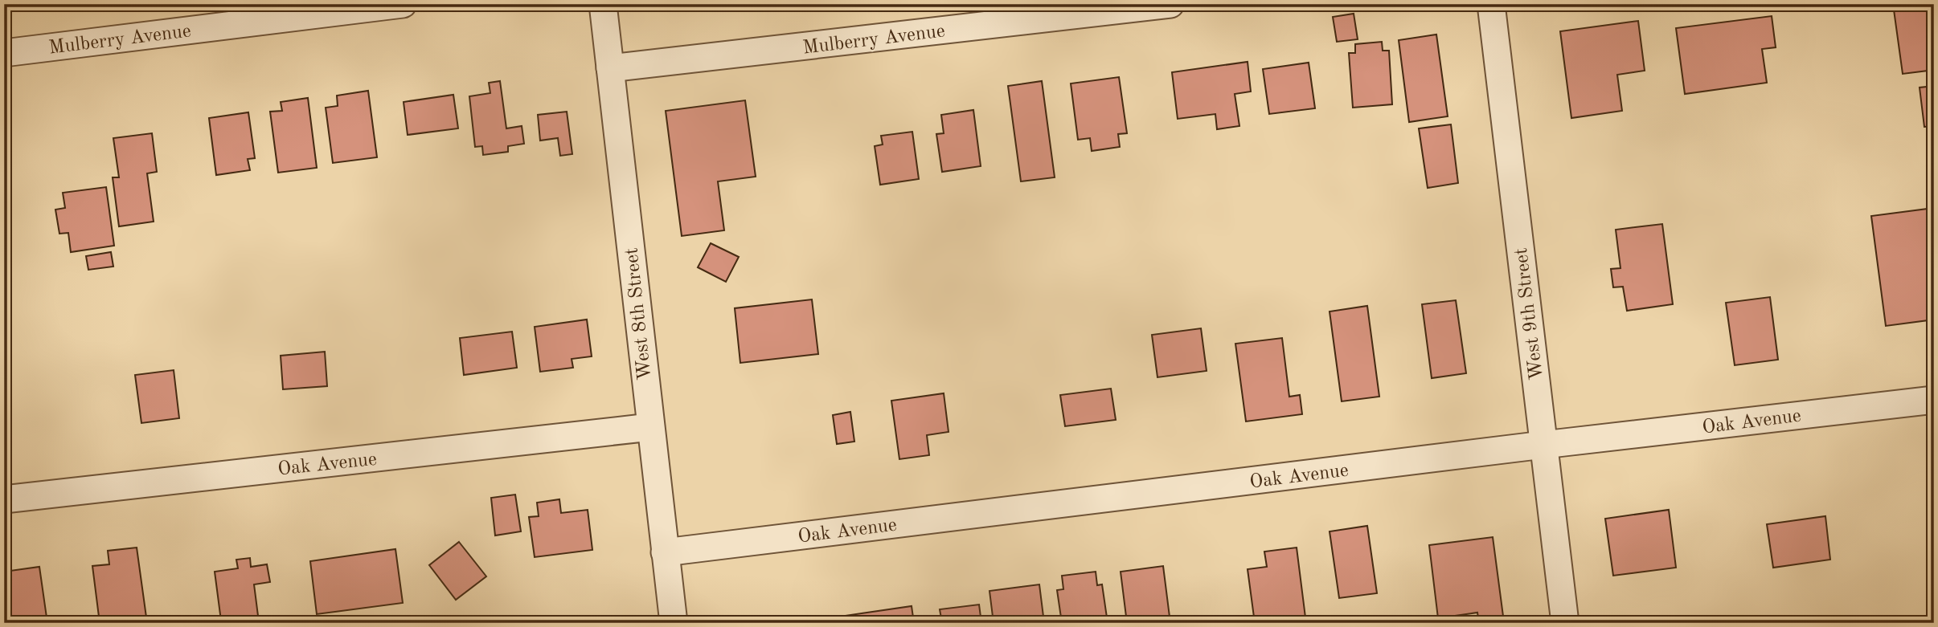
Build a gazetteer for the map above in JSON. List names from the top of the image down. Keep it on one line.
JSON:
{"streets":{"street":["Mulberry Avenue","West 8th Street","West 9th Street","Oak Avenue"]},"crossings":[["Mulberry Avenue","West 8th Street"],["West 8th Street","Oak Avenue"],["West 9th Street","Oak Avenue"]]}
